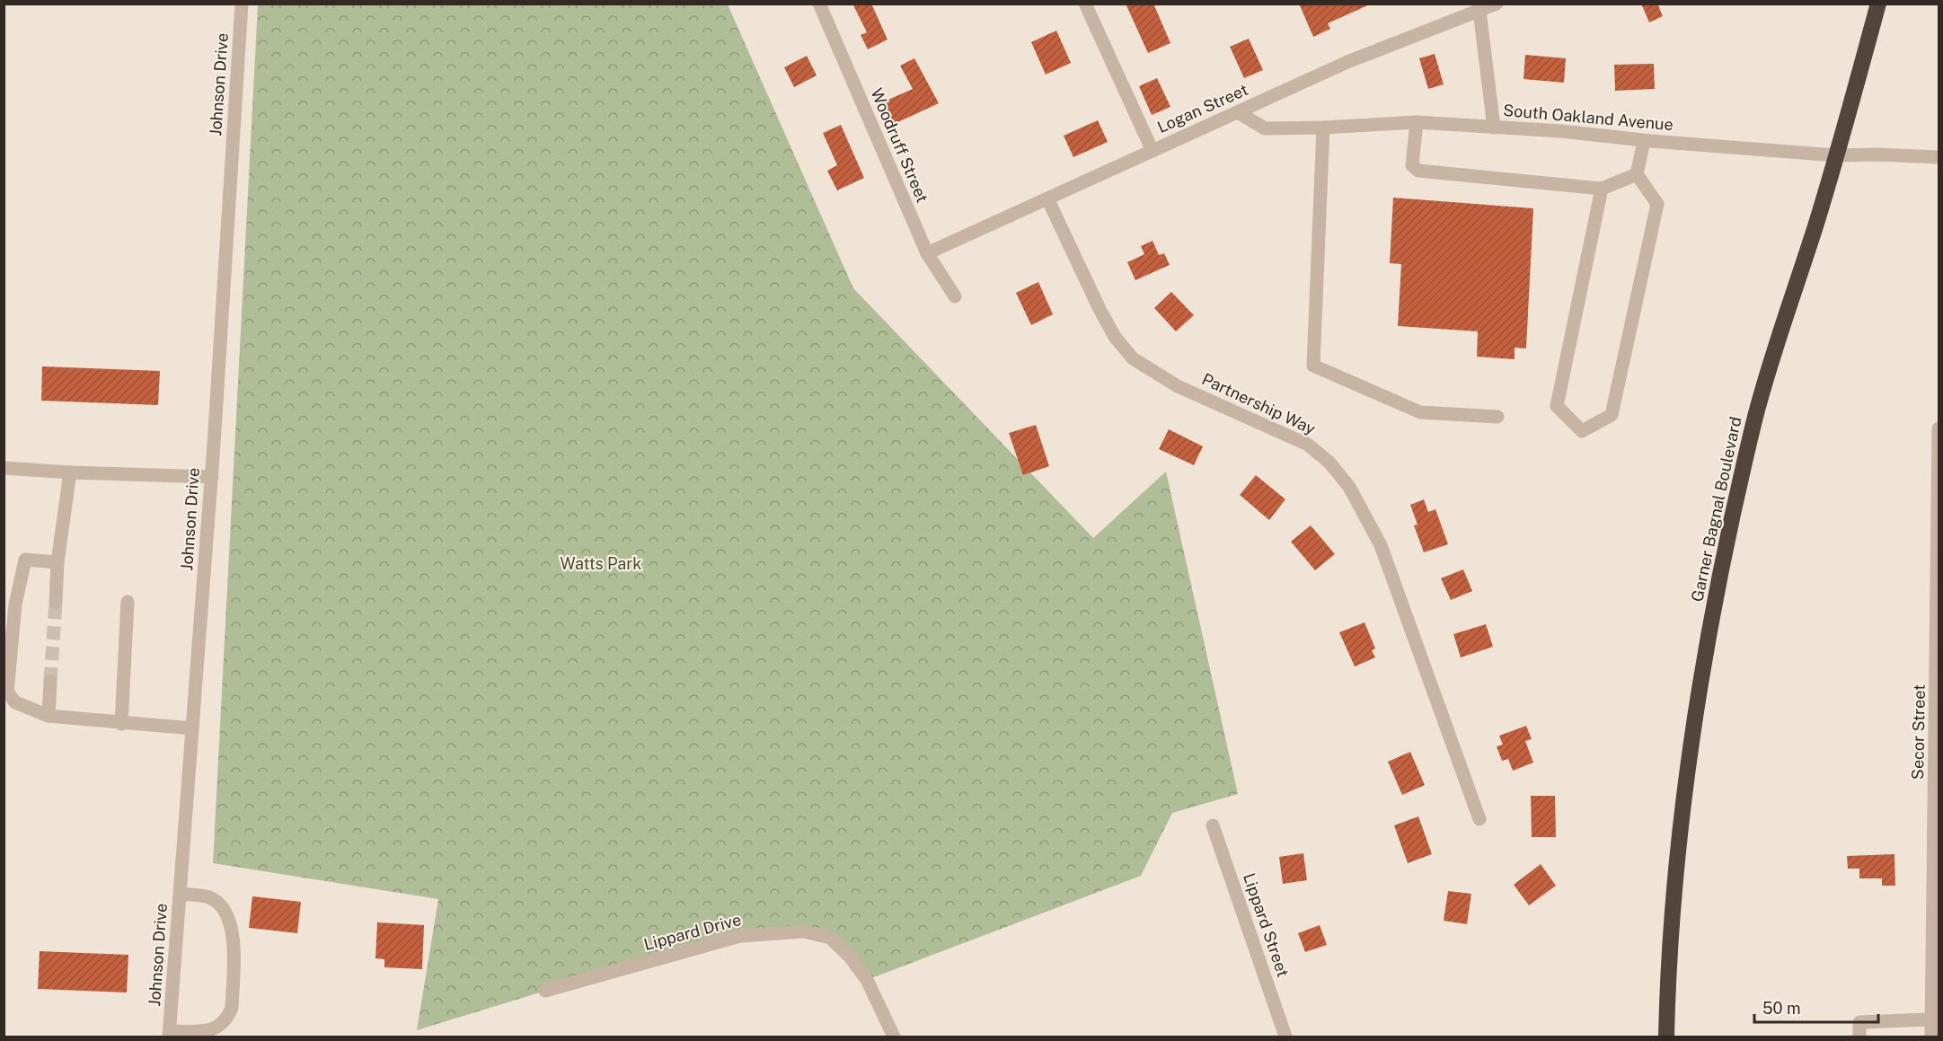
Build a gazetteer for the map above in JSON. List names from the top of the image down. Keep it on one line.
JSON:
{"streets":{"highway":["Garner Bagnal Boulevard"],"street":["Johnson Drive","Logan Street","South Oakland Avenue","Woodruff Street","Partnership Way","Secor Street","Lippard Street","Lippard Drive"]},"crossings":[["Logan Street","South Oakland Avenue"],["Logan Street","Woodruff Street"],["Logan Street","Partnership Way"],["South Oakland Avenue","Garner Bagnal Boulevard"]],"parks":["Watts Park"],"scale_bar":"50 m"}
